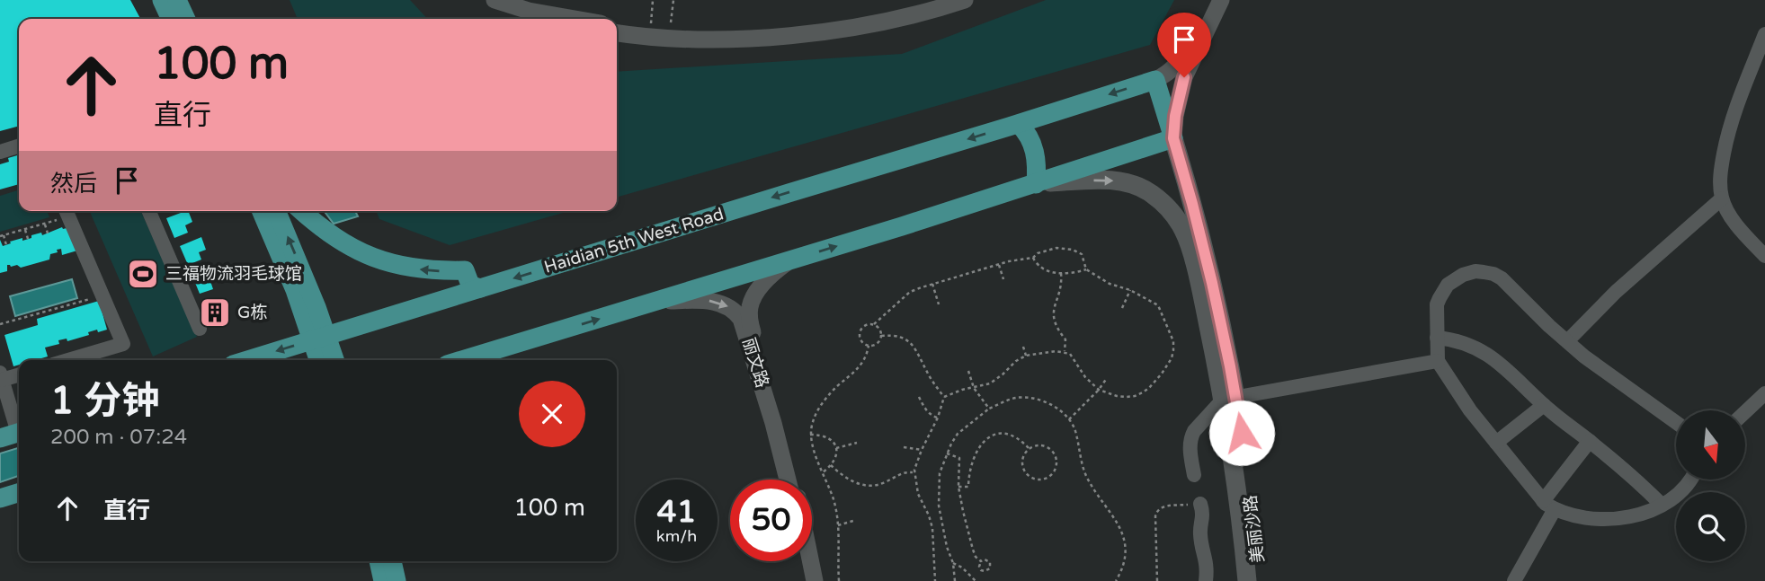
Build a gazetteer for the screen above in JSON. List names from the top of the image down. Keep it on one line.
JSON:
{"streets":{"main road":["Haidian 5th West Road","美丽沙路"],"street":["丽文路"]},"one_way":["丽文路"],"places":{"sports":["三福物流羽毛球馆"],"building":["G栋"]},"north":"bottom","page":{"turn":["100 m","直行"],"then":"然后","heading":["1 分钟","200 m · 07:24"],"list":[{"name":"直行","value":"100 m"}],"speed":"41 km/h","limit":"50"}}
